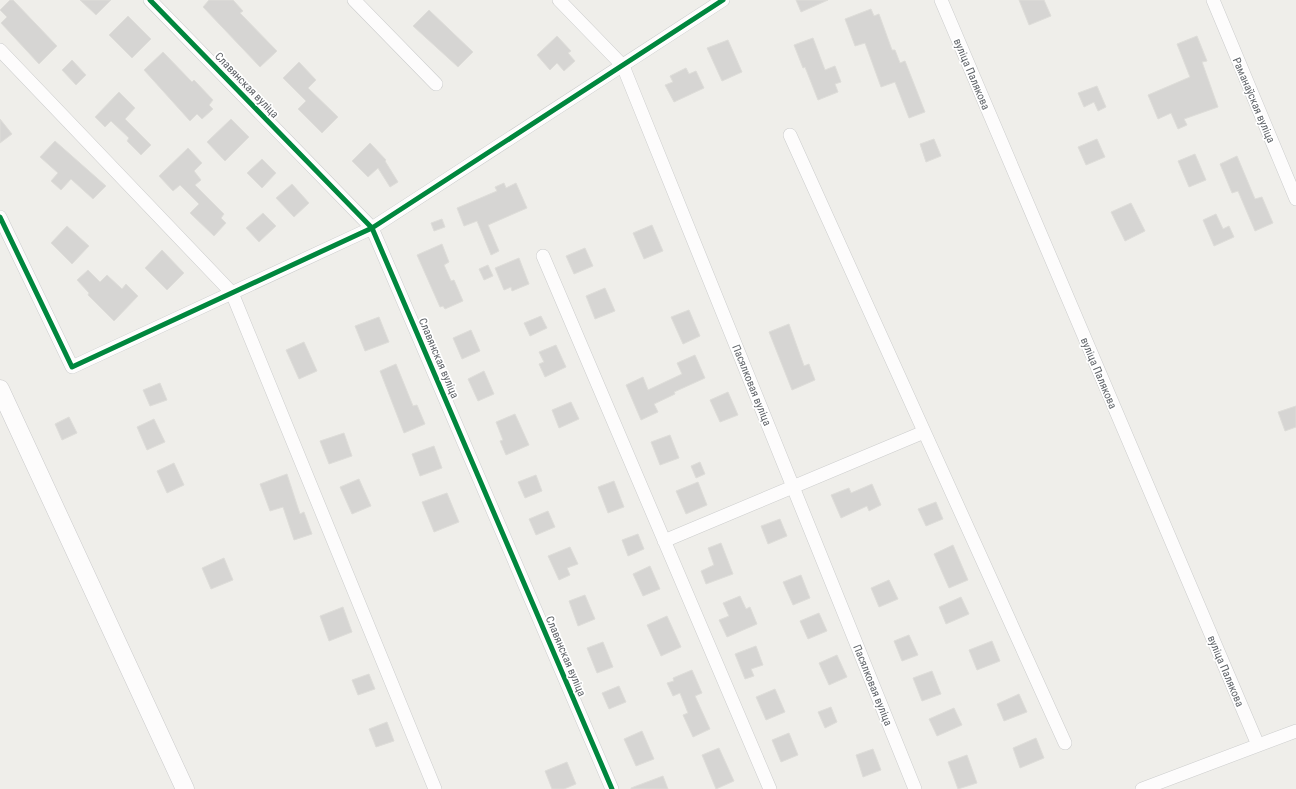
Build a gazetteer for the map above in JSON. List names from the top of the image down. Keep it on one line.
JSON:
{"streets":{"street":["вуліца Палякова","Славянская вуліца","Раманаўская вуліца","Пасялковая вуліца"]}}
